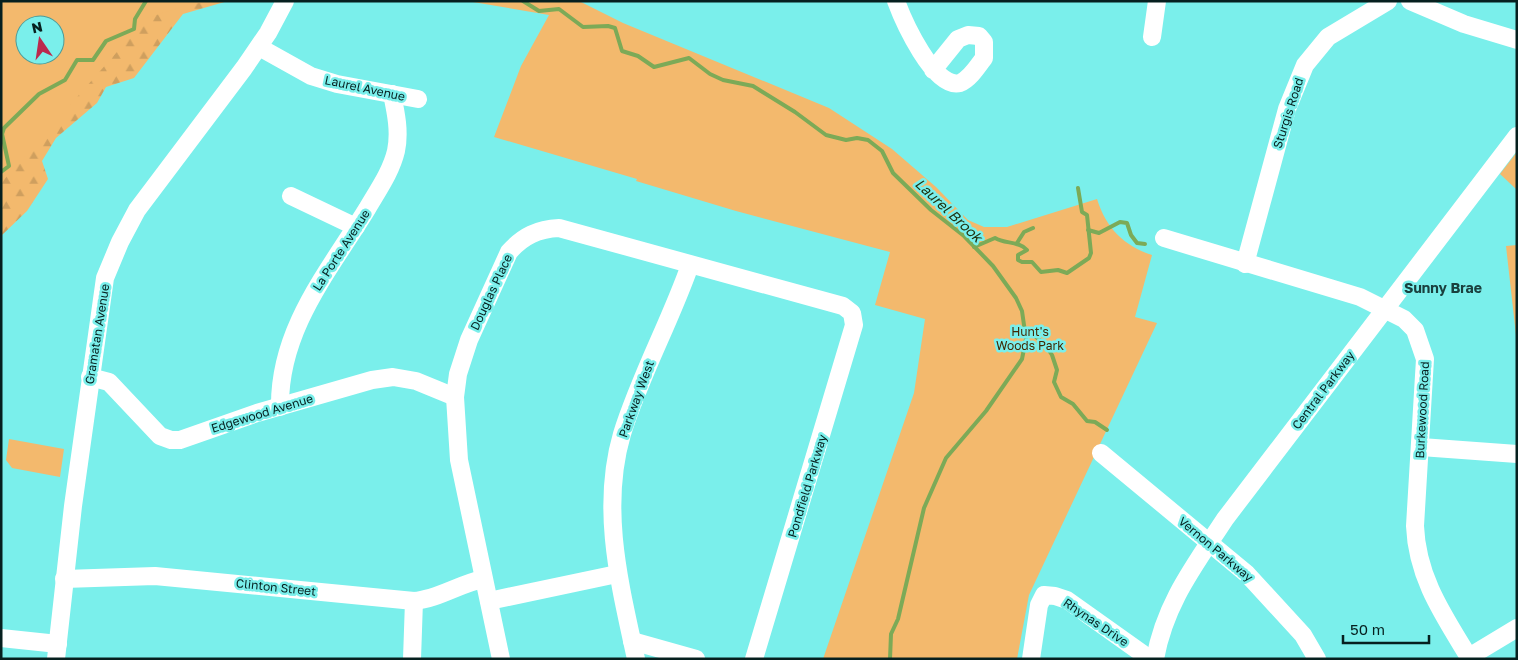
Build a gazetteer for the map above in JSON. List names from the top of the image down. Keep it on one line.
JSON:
{"streets":{"street":["Laurel Avenue","Sturgis Road","La Porte Avenue","Douglas Place","Gramatan Avenue","Central Parkway","Parkway West","Burkewood Road","Edgewood Avenue","Pondfield Parkway","Vernon Parkway","Clinton Street","Rhynas Drive"]},"crossings":[["Laurel Avenue","La Porte Avenue"],["Laurel Avenue","Gramatan Avenue"],["Sturgis Road","Burkewood Road"],["La Porte Avenue","Edgewood Avenue"],["Douglas Place","Parkway West"],["Douglas Place","Edgewood Avenue"],["Douglas Place","Pondfield Parkway"],["Douglas Place","Clinton Street"],["Gramatan Avenue","Edgewood Avenue"],["Gramatan Avenue","Clinton Street"],["Central Parkway","Burkewood Road"],["Central Parkway","Vernon Parkway"]],"districts":["Sunny Brae"],"water":["Laurel Brook"],"parks":["Hunt's Woods Park"],"scale_bar":"50 m","north":"top"}
